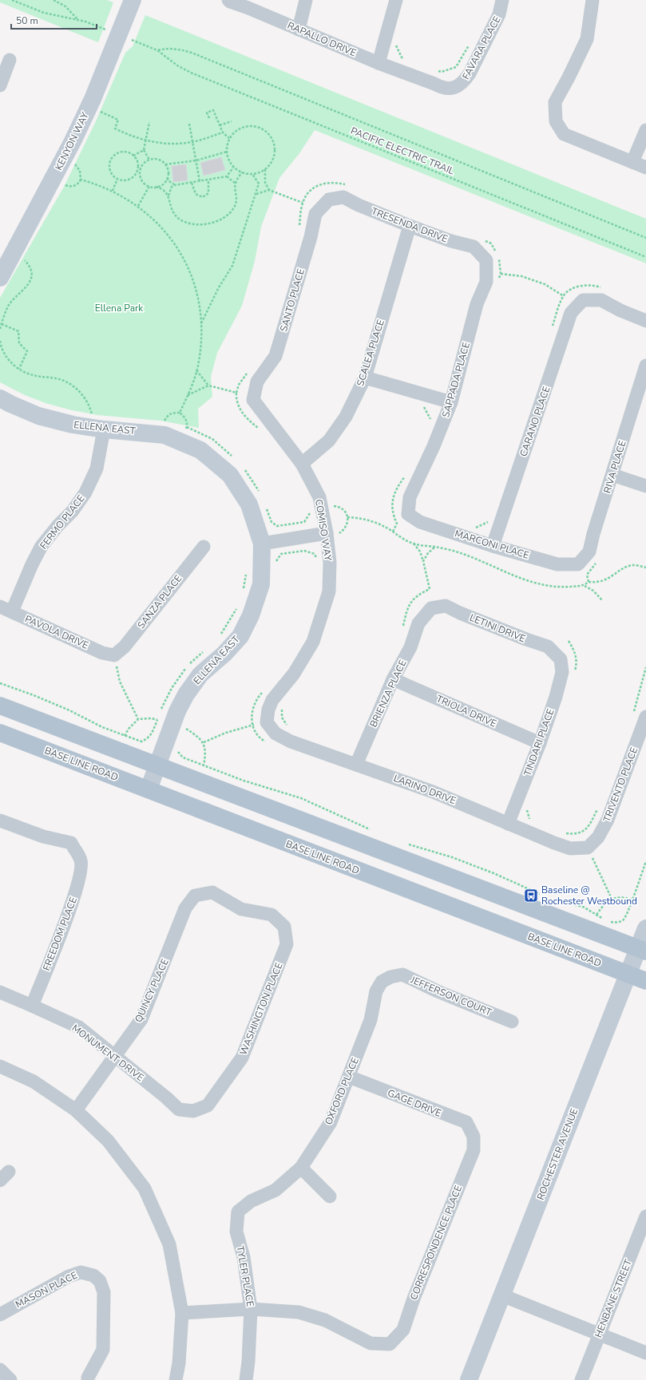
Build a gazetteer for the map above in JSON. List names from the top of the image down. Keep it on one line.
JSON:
{"streets":{"main road":["BASE LINE ROAD"],"street":["RAPALLO DRIVE","FAVARA PLACE","KENYON WAY","TRESENDA DRIVE","SANTO PLACE","SCALEA PLACE","SAPPADA PLACE","CARANO PLACE","ELLENA EAST","RIVA PLACE","FERMO PLACE","COMISO WAY","MARCONI PLACE","SANZA PLACE","LETINI DRIVE","PAVOLA DRIVE","BRIENZA PLACE","TRIOLA DRIVE","TINDARI PLACE","TRIVENTO PLACE","LARINO DRIVE","FREEDOM PLACE","QUINCY PLACE","JEFFERSON COURT","WASHINGTON PLACE","MONUMENT DRIVE","OXFORD PLACE","GAGE DRIVE","ROCHESTER AVENUE","CORRESPONDENCE PLACE","TYLER PLACE","MASON PLACE","HENBANE STREET"],"path":["PACIFIC ELECTRIC TRAIL"]},"crossings":[["RAPALLO DRIVE","FAVARA PLACE"],["TRESENDA DRIVE","SANTO PLACE"],["TRESENDA DRIVE","SCALEA PLACE"],["TRESENDA DRIVE","SAPPADA PLACE"],["SANTO PLACE","COMISO WAY"],["SCALEA PLACE","COMISO WAY"],["SAPPADA PLACE","MARCONI PLACE"],["CARANO PLACE","MARCONI PLACE"],["ELLENA EAST","FERMO PLACE"],["ELLENA EAST","BASE LINE ROAD"],["RIVA PLACE","MARCONI PLACE"],["FERMO PLACE","PAVOLA DRIVE"],["COMISO WAY","LARINO DRIVE"],["SANZA PLACE","PAVOLA DRIVE"],["LETINI DRIVE","BRIENZA PLACE"],["LETINI DRIVE","TINDARI PLACE"],["BRIENZA PLACE","TRIOLA DRIVE"],["BRIENZA PLACE","LARINO DRIVE"],["TRIOLA DRIVE","TINDARI PLACE"],["TINDARI PLACE","LARINO DRIVE"],["BASE LINE ROAD","ROCHESTER AVENUE"],["TRIVENTO PLACE","LARINO DRIVE"],["FREEDOM PLACE","MONUMENT DRIVE"],["QUINCY PLACE","WASHINGTON PLACE"],["QUINCY PLACE","MONUMENT DRIVE"],["JEFFERSON COURT","OXFORD PLACE"],["WASHINGTON PLACE","MONUMENT DRIVE"],["OXFORD PLACE","GAGE DRIVE"],["OXFORD PLACE","TYLER PLACE"],["GAGE DRIVE","CORRESPONDENCE PLACE"],["CORRESPONDENCE PLACE","TYLER PLACE"]],"parks":["Ellena Park"],"places":{"bus stop":["Baseline @ Rochester Westbound"]},"scale_bar":"50 m"}
